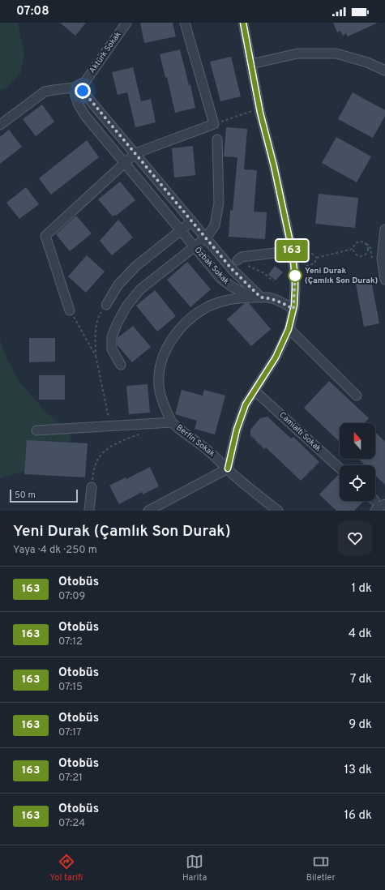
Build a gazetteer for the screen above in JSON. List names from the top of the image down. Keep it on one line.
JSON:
{"streets":{"street":["Aktürk Sokak","Özbak Sokak","Camialtı Sokak","Berfin Sokak"]},"crossings":[["Aktürk Sokak","Özbak Sokak"]],"places":["Yeni Durak (Çamlık Son Durak)"],"lines":["bus line 163"],"scale_bar":"50 m","north":"top","page":{"status":"07:08","on_map":"163","scale":"50 m","heading":["Yeni Durak (Çamlık Son Durak)","Yaya · 4 dk · 250 m"],"list":[{"mark":"163","name":"Otobüs","note":"07:09","value":"1 dk"},{"mark":"163","name":"Otobüs","note":"07:12","value":"4 dk"},{"mark":"163","name":"Otobüs","note":"07:15","value":"7 dk"},{"mark":"163","name":"Otobüs","note":"07:17","value":"9 dk"},{"mark":"163","name":"Otobüs","note":"07:21","value":"13 dk"},{"mark":"163","name":"Otobüs","note":"07:24","value":"16 dk"}],"tabs":["Yol tarifi","Harita","Biletler"]}}
